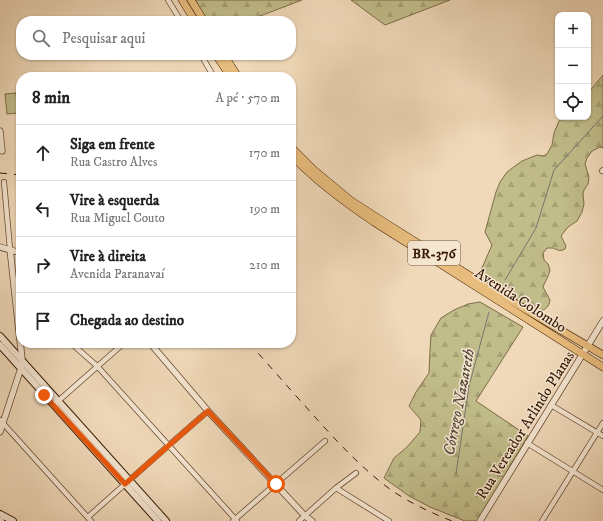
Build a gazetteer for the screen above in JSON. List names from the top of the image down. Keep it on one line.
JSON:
{"streets":{"main road":["BR-376","Avenida Colombo"],"street":["Rua Vereador Arlindo Planas"]},"crossings":[["Avenida Colombo","Rua Vereador Arlindo Planas"]],"water":["Córrego Nazareth"],"page":{"map_buttons":["+","−"],"search":"Pesquisar aqui","heading":["8 min","A pé · 570 m"],"list":[["Siga em frente","Rua Castro Alves","170 m"],["Vire à esquerda","Rua Miguel Couto","190 m"],["Vire à direita","Avenida Paranavaí","210 m"],"Chegada ao destino"]}}
